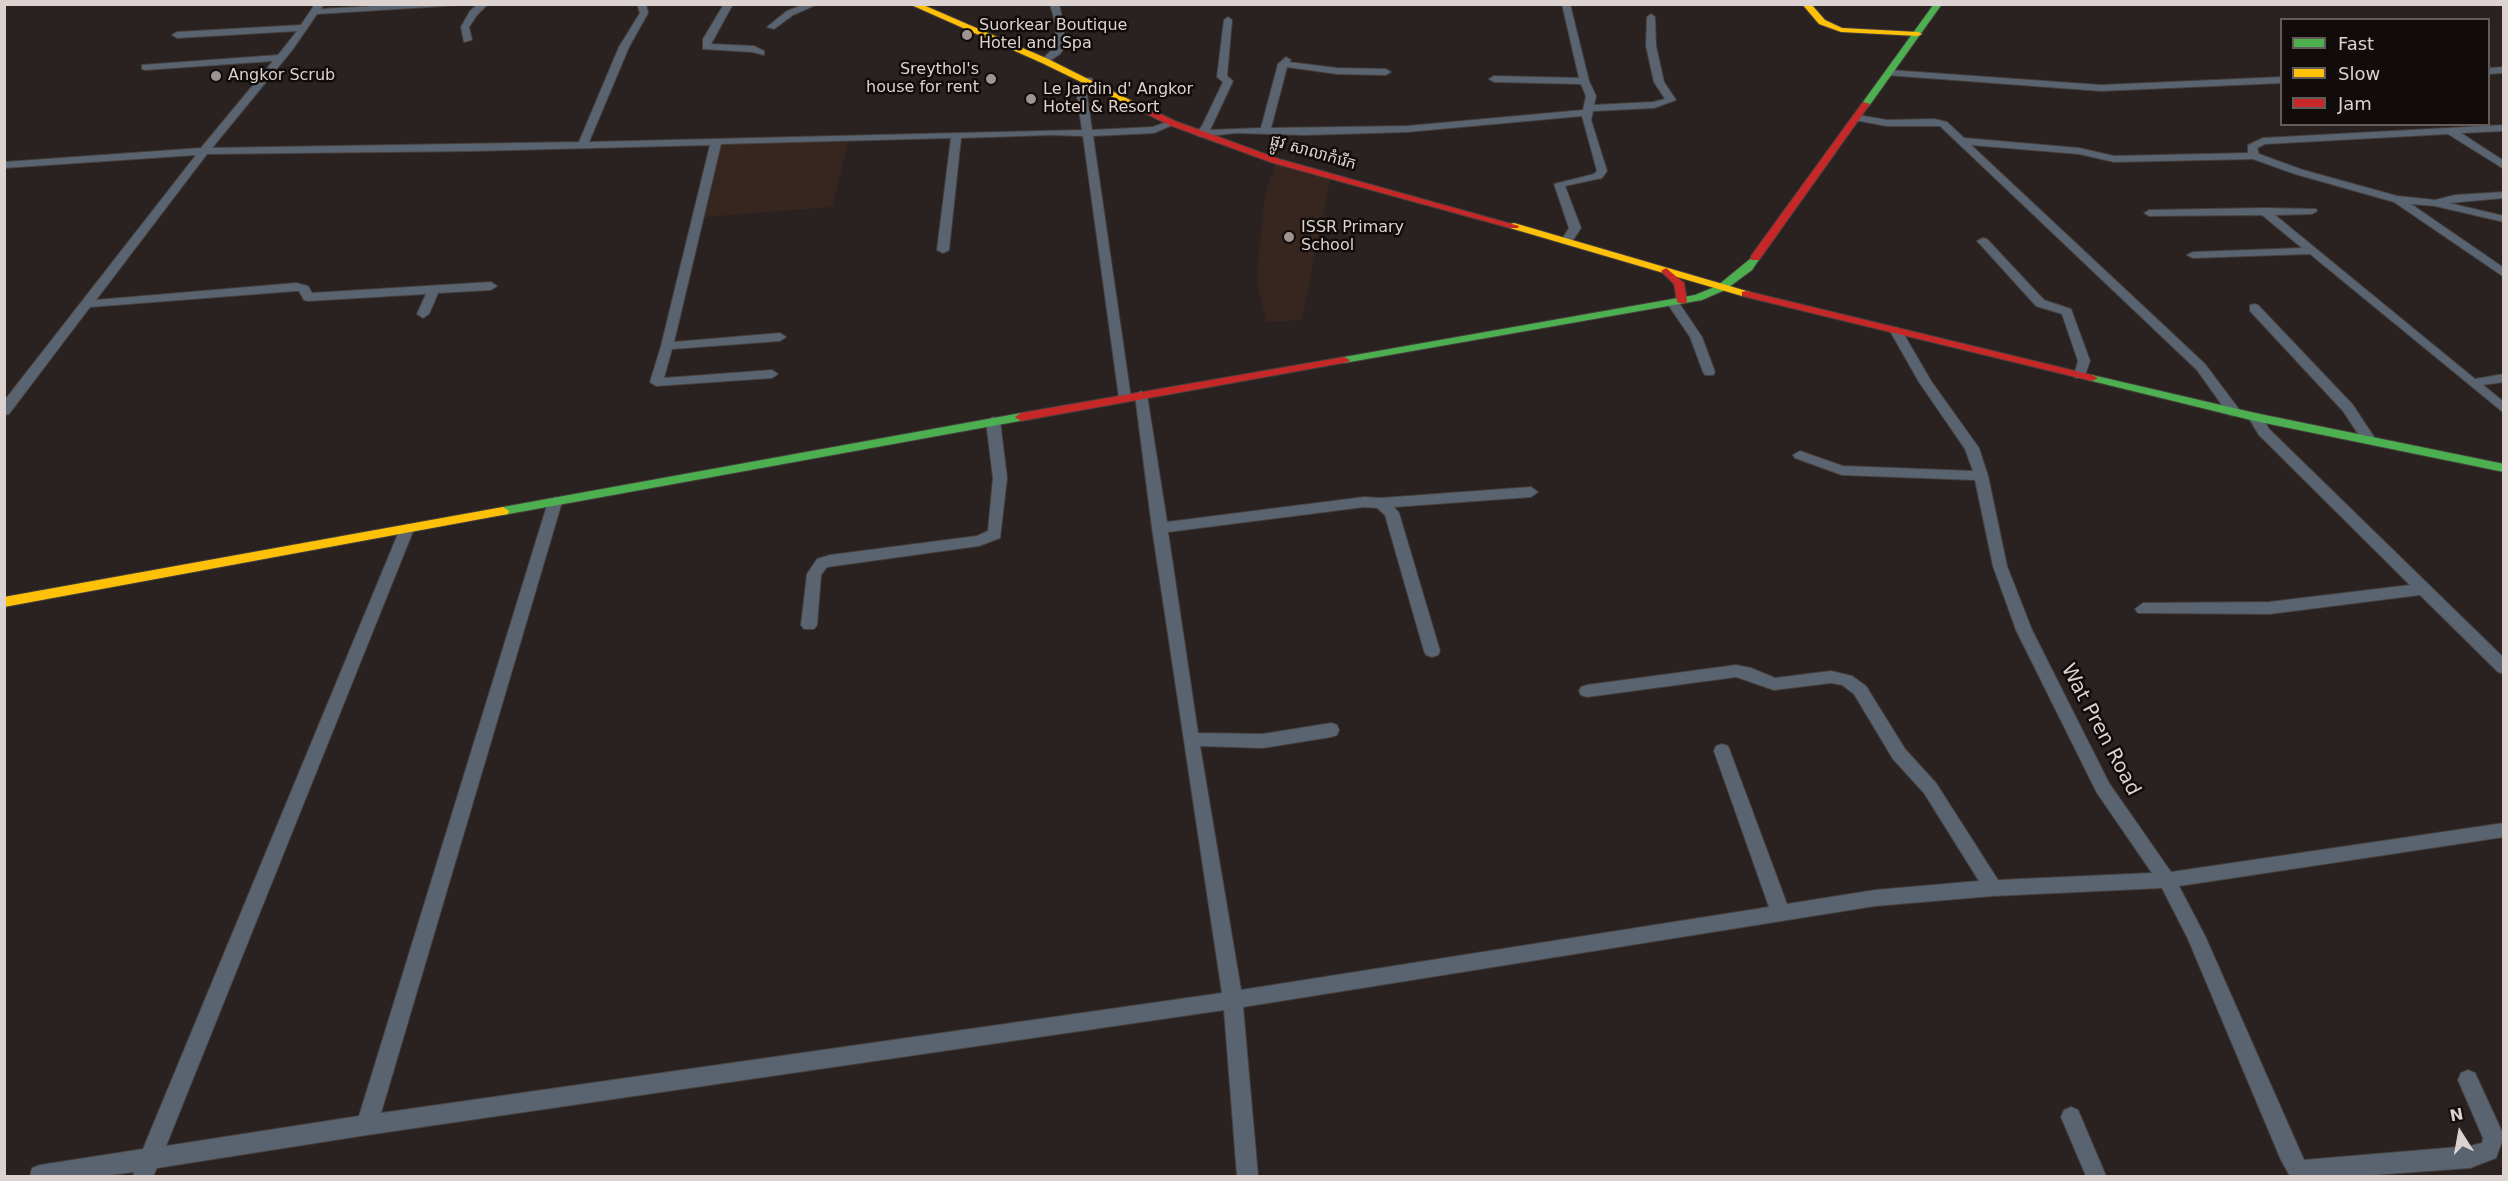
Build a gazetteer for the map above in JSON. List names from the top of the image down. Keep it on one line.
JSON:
{"streets":{"main road":["ផ្លូវ សាលាកំរើក"],"street":["Wat Pren Road"]},"crossings":[["ផ្លូវ សាលាកំរើក","Wat Pren Road"]],"places":["Suorkear Boutique Hotel and Spa","Angkor Scrub","Sreythol's house for rent","Le Jardin d' Angkor Hotel & Resort","ISSR Primary School"],"legend":["Fast","Slow","Jam"],"north":"top"}
